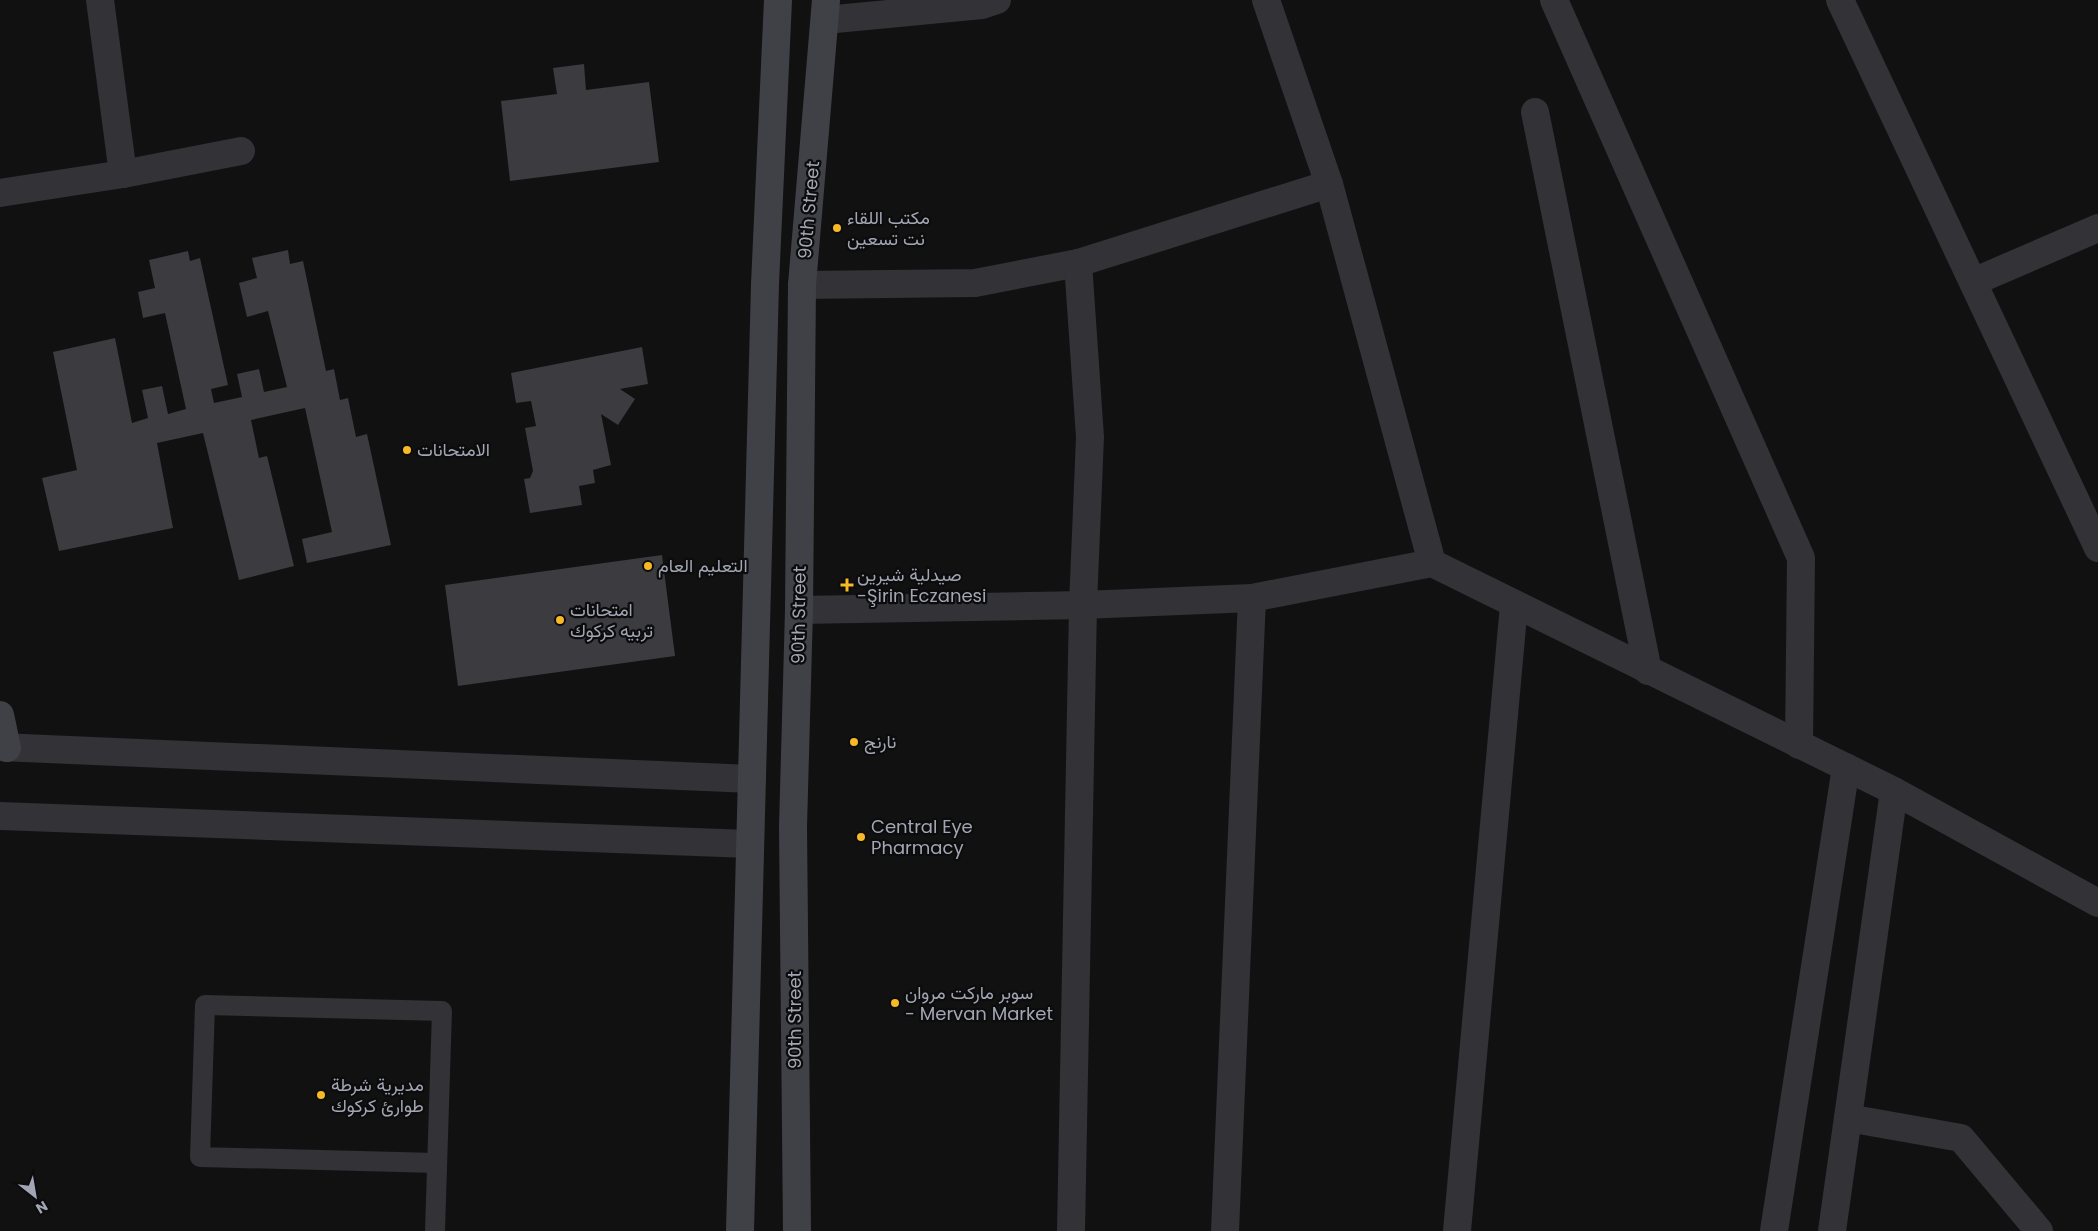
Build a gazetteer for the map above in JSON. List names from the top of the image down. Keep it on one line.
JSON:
{"streets":{"main road":["90th Street"]},"places":{"other":["مكتب اللقاء نت تسعين","الامتحانات","التعليم العام","امتحانات تربيه كركوك","نارنج","Central Eye Pharmacy","سوبر ماركت مروان - Mervan Market","مديرية شرطة طوارئ كركوك"],"health":["صيدلية شيرين -Şirin Eczanesi"]},"north":"bottom right"}
